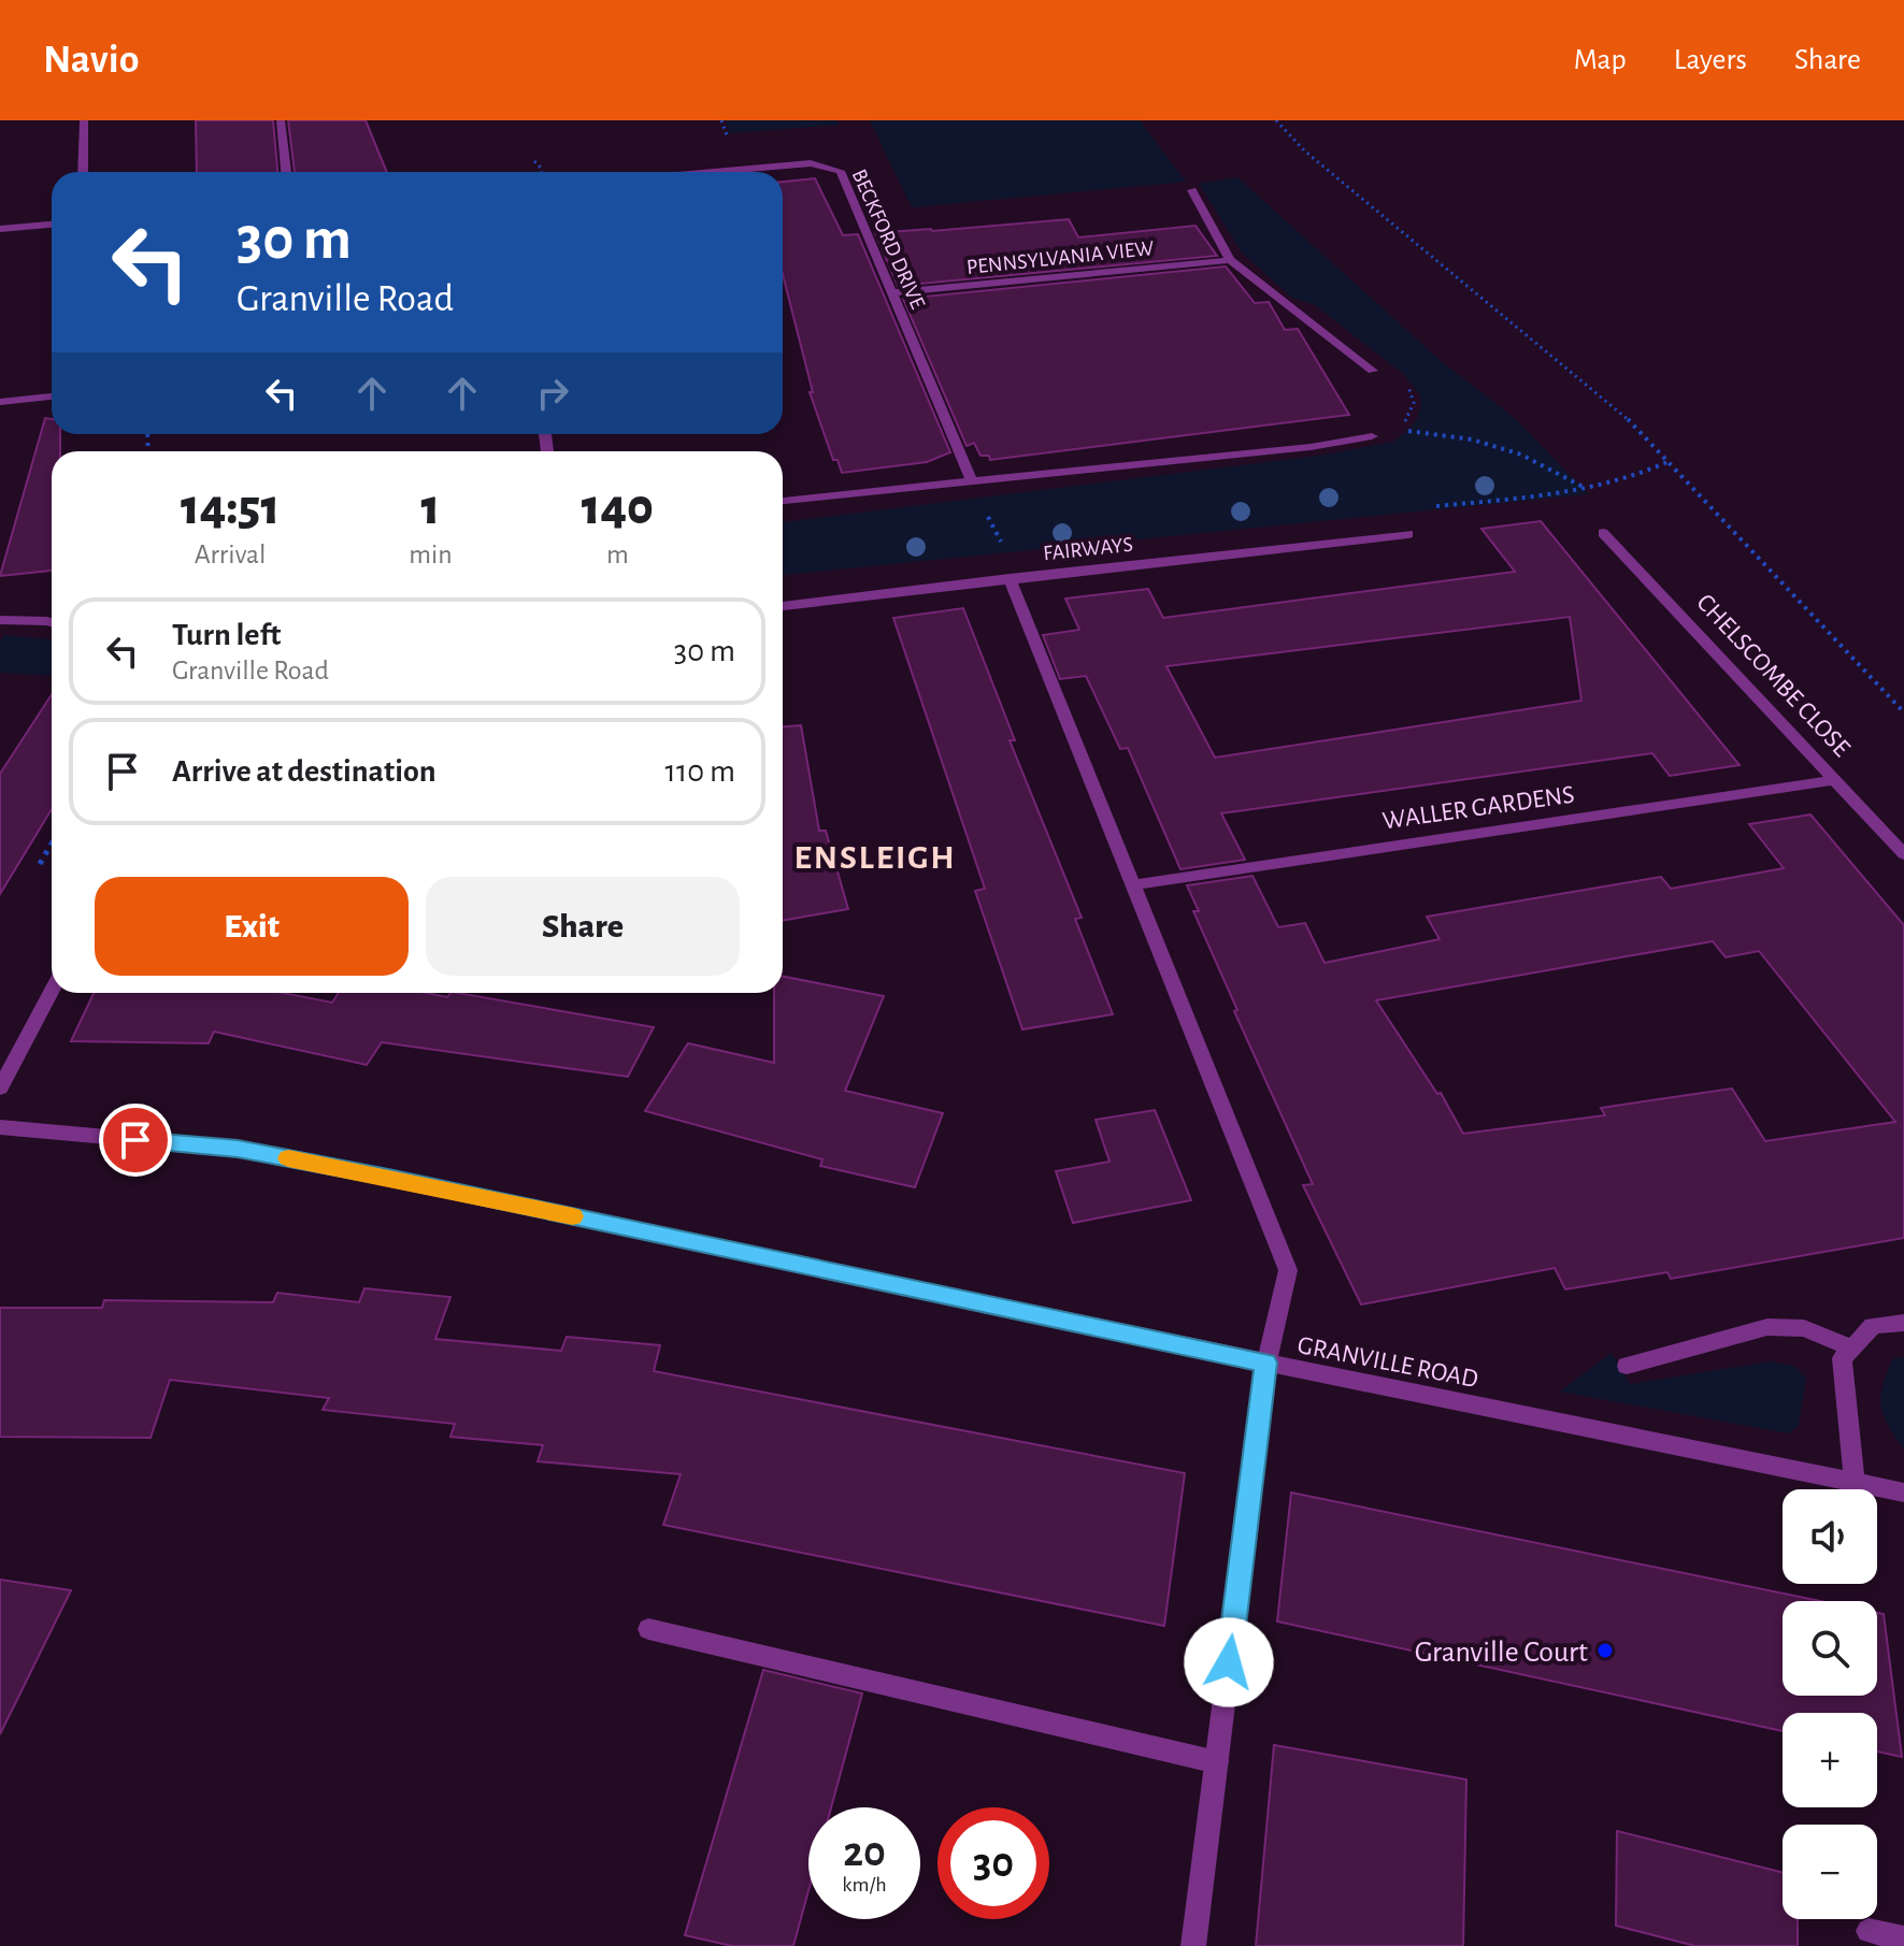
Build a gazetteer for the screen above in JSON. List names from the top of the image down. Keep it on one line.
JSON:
{"streets":{"street":["BECKFORD DRIVE","PENNSYLVANIA VIEW","FAIRWAYS","CHELSCOMBE CLOSE","WALLER GARDENS","GRANVILLE ROAD"]},"crossings":[["BECKFORD DRIVE","PENNSYLVANIA VIEW"],["CHELSCOMBE CLOSE","WALLER GARDENS"]],"districts":["ENSLEIGH"],"places":["Granville Court"],"page":{"header":"Navio","nav":["Map","Layers","Share"],"turn":["30 m","Granville Road"],"eta":["14:51","Arrival","1","min","140","m"],"list":[{"name":"Turn left","note":"Granville Road","value":"30 m"},{"name":"Arrive at destination","value":"110 m"}],"buttons":["Exit","Share"],"map_buttons":["+","−"],"speed":"20 km/h","limit":"30"}}
